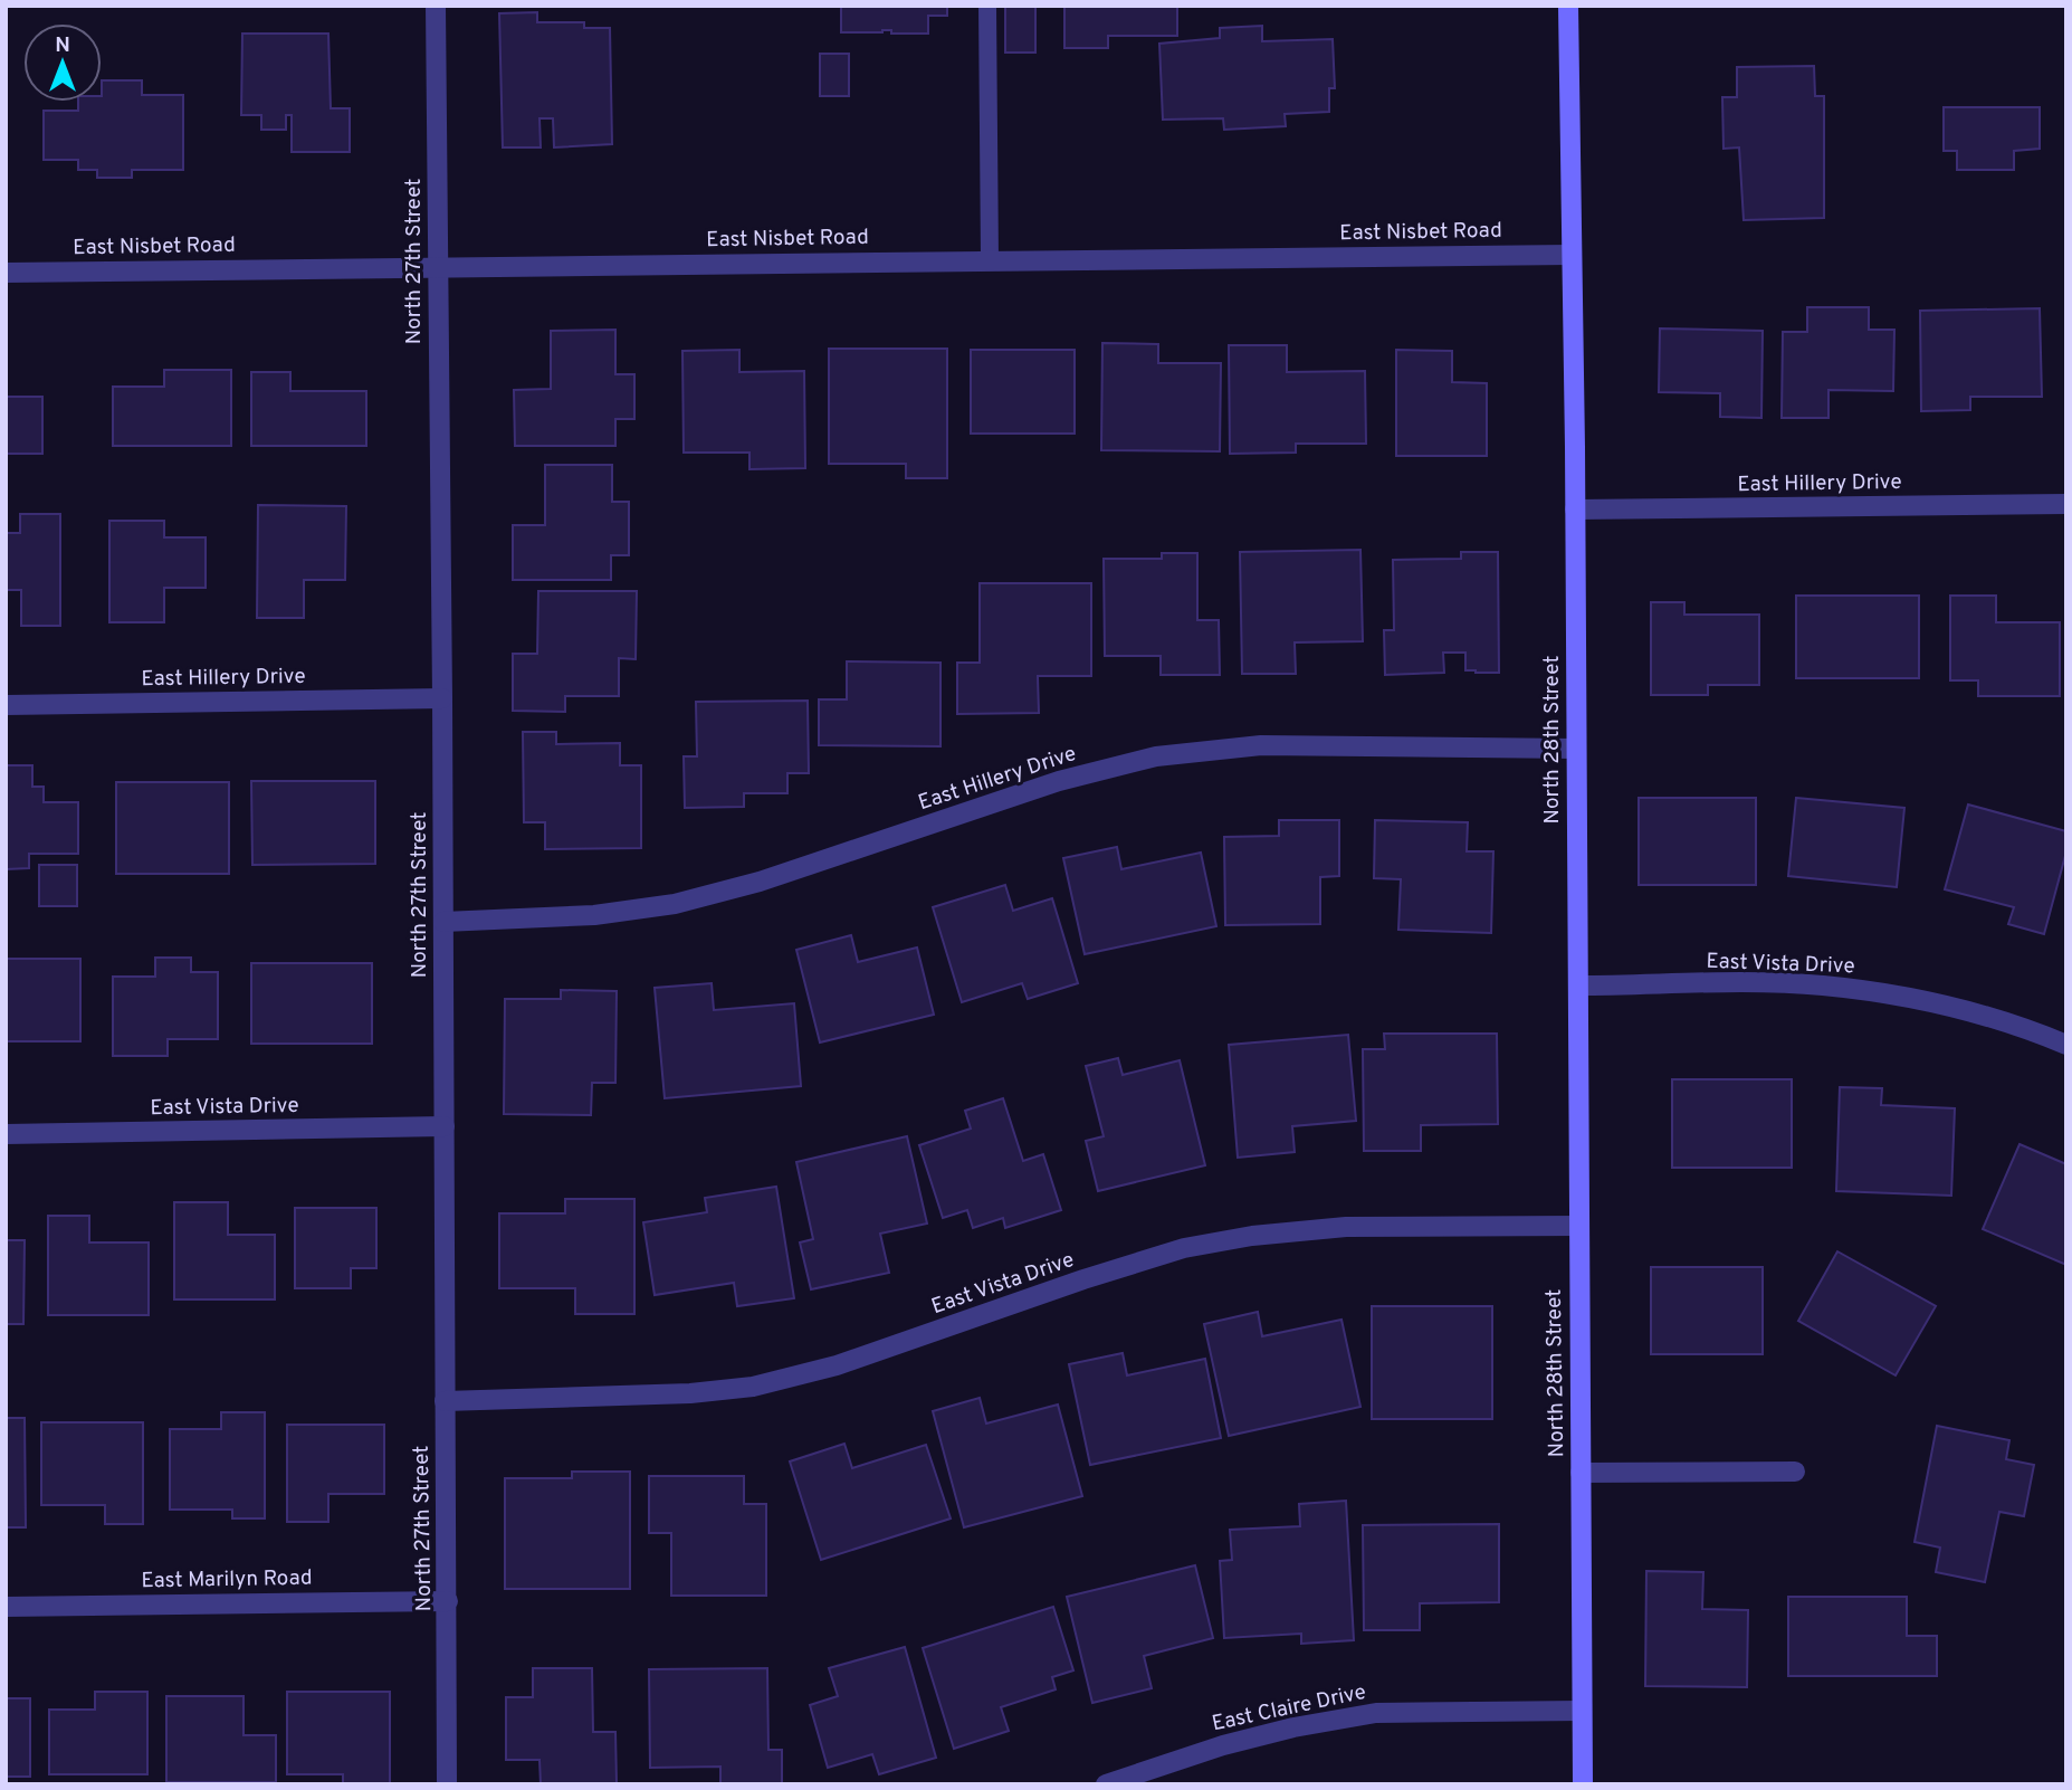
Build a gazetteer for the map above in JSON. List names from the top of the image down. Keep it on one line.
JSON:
{"streets":{"street":["East Nisbet Road","North 27th Street","East Hillery Drive","North 28th Street","East Vista Drive","East Marilyn Road","East Claire Drive"]},"crossings":[["East Nisbet Road","North 27th Street"],["East Nisbet Road","North 28th Street"],["North 27th Street","East Hillery Drive"],["North 27th Street","East Vista Drive"],["North 27th Street","East Marilyn Road"],["East Hillery Drive","North 28th Street"],["North 28th Street","East Vista Drive"],["North 28th Street","East Claire Drive"]],"north":"top"}
